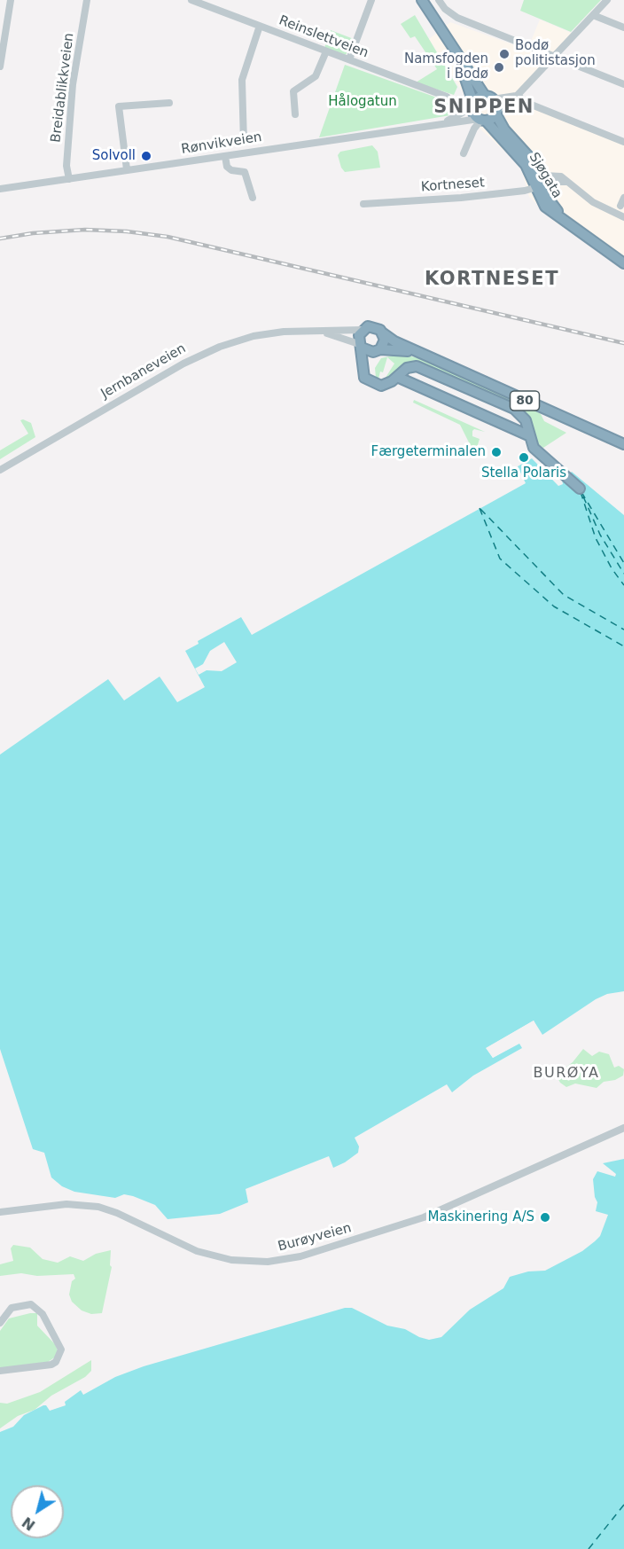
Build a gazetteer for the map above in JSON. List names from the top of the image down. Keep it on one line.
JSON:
{"streets":{"highway":["Sjøgata","Jernbaneveien","80"],"street":["Reinslettveien","Breidablikkveien","Rønvikveien","Kortneset","Burøyveien"]},"crossings":[["Breidablikkveien","Rønvikveien"],["Rønvikveien","Sjøgata"],["Sjøgata","Kortneset"]],"districts":["SNIPPEN","KORTNESET","BURØYA"],"parks":["Hålogatun"],"places":["Bodø politistasjon","Namsfogden i Bodø","Solvoll","Færgeterminalen","Stella Polaris","Maskinering A/S"],"north":"bottom left"}
